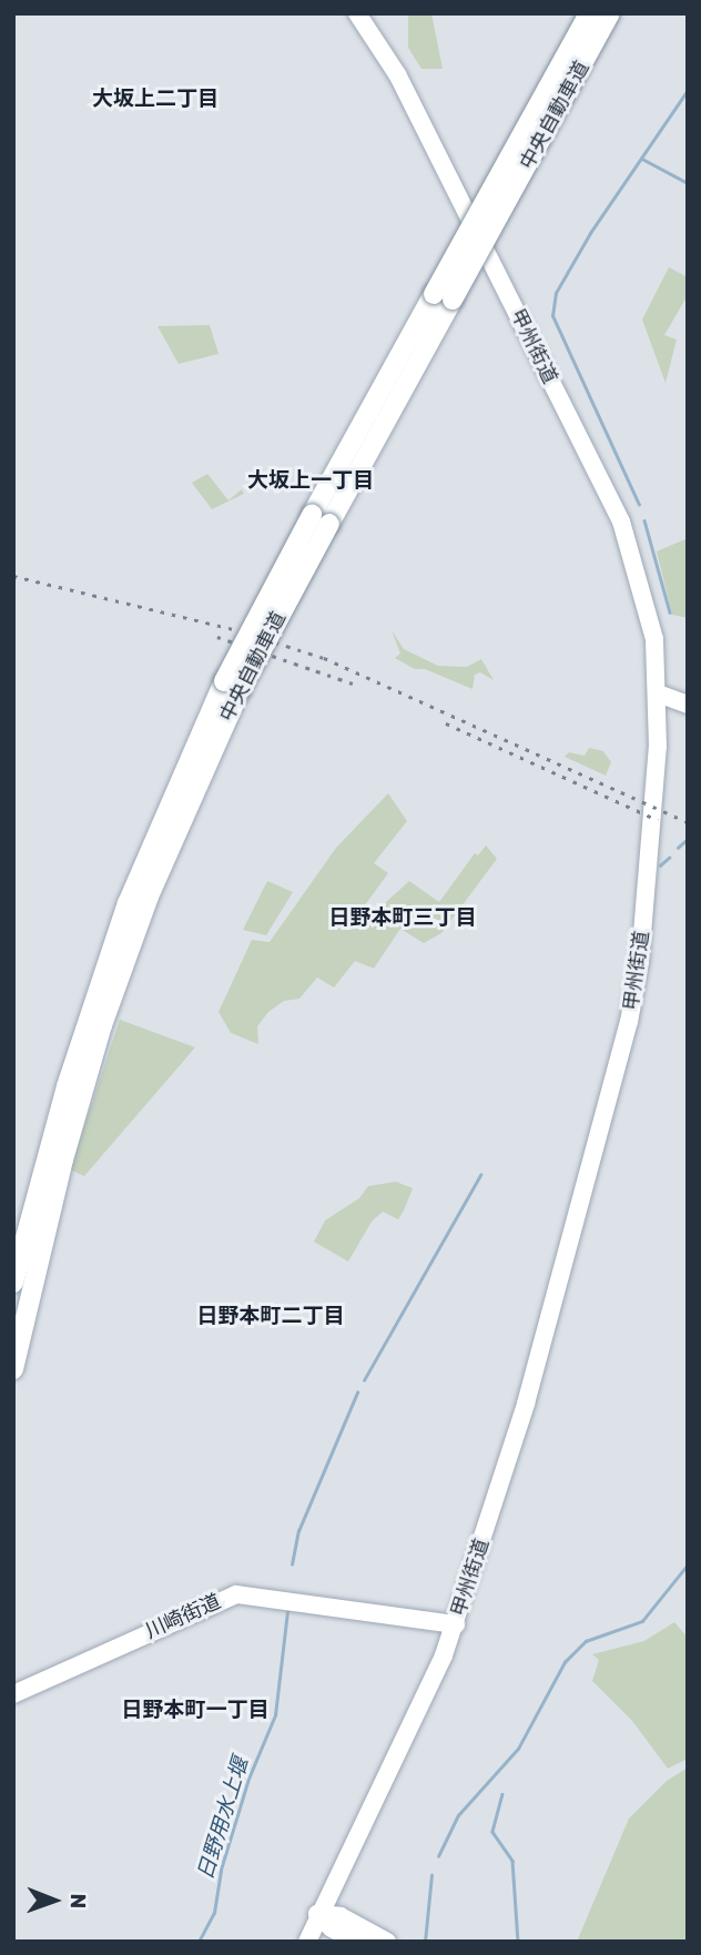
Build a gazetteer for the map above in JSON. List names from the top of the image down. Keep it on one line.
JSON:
{"streets":{"highway":["中央自動車道"],"main road":["甲州街道","川崎街道"]},"crossings":[["甲州街道","川崎街道"]],"districts":["大坂上二丁目","大坂上一丁目","日野本町三丁目","日野本町二丁目","日野本町一丁目"],"water":["日野用水上堰"],"north":"right"}
